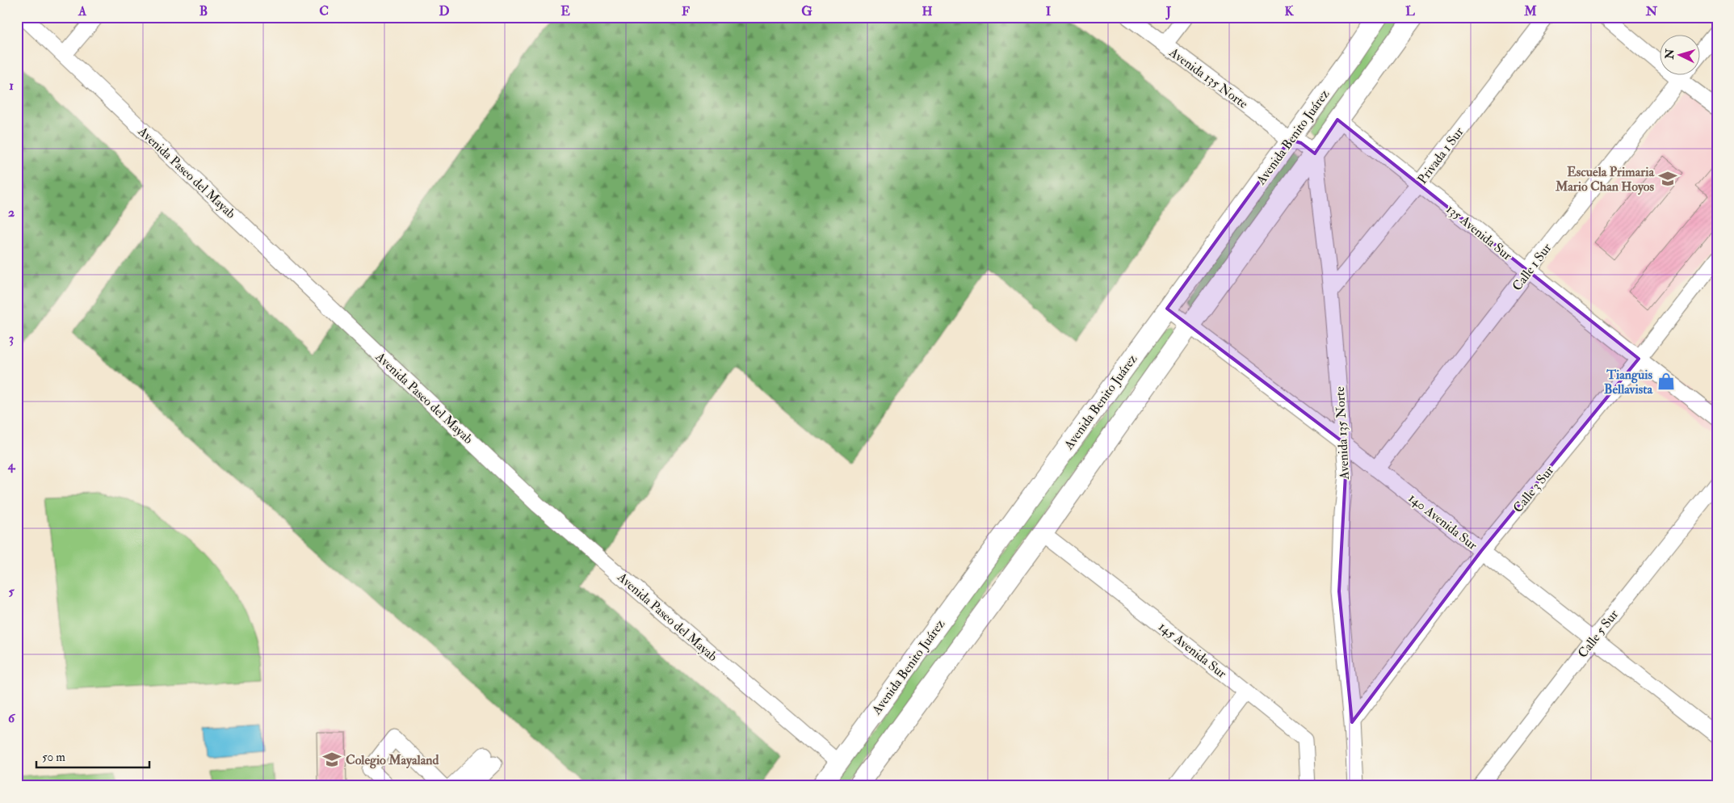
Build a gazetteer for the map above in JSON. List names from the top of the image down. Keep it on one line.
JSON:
{"streets":{"main road":["Avenida Benito Juárez"],"street":["Avenida 135 Norte","Privada 1 Sur","Avenida Paseo del Mayab","135 Avenida Sur","Calle 1 Sur","Calle 3 Sur","140 Avenida Sur","Calle 5 Sur","145 Avenida Sur"]},"crossings":[["Avenida 135 Norte","Avenida Benito Juárez"],["Avenida 135 Norte","Privada 1 Sur"],["Avenida 135 Norte","Calle 3 Sur"],["Avenida 135 Norte","140 Avenida Sur"],["Avenida Benito Juárez","Avenida Paseo del Mayab"],["Avenida Benito Juárez","135 Avenida Sur"],["Avenida Benito Juárez","140 Avenida Sur"],["Avenida Benito Juárez","145 Avenida Sur"],["Privada 1 Sur","135 Avenida Sur"],["135 Avenida Sur","Calle 1 Sur"],["135 Avenida Sur","Calle 3 Sur"],["Calle 1 Sur","140 Avenida Sur"],["Calle 3 Sur","140 Avenida Sur"],["140 Avenida Sur","Calle 5 Sur"]],"places":{"school or university":["Escuela Primaria Mario Chan Hoyos","Colegio Mayaland"],"shop":["Tianguis Bellavista"]},"scale_bar":"50 m","north":"left","grid":{"columns":["A","B","C","D","E","F","G","H","I","J","K","L","M","N"],"rows":["1","2","3","4","5","6"]}}
